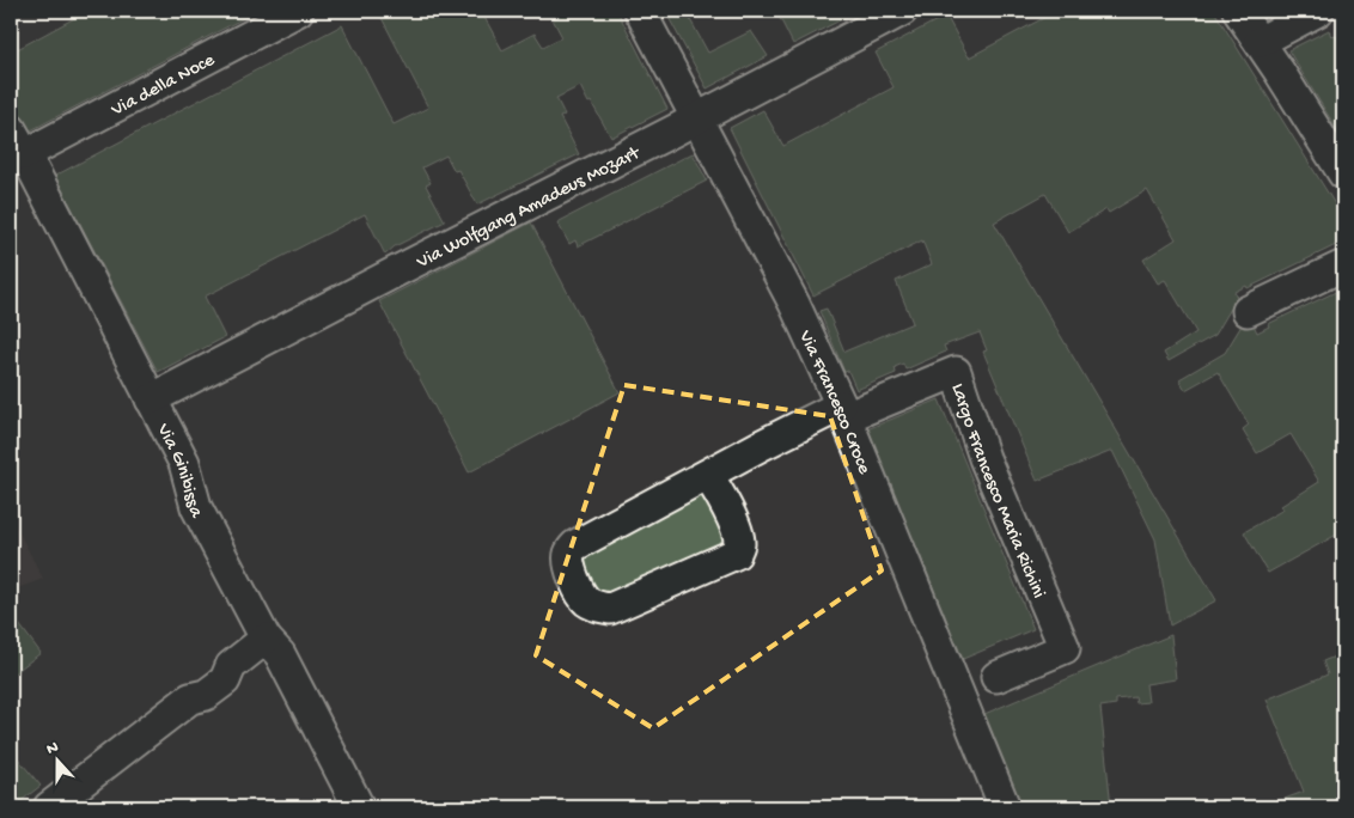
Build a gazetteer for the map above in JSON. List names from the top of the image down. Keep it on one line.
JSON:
{"streets":{"street":["Via della Noce","Via Wolfgang Amadeus Mozart","Via Francesco Croce","Via Ginibissa","Largo Francesco Maria Richini"]},"crossings":[["Via della Noce","Via Ginibissa"],["Via Wolfgang Amadeus Mozart","Via Francesco Croce"],["Via Wolfgang Amadeus Mozart","Via Ginibissa"],["Via Francesco Croce","Largo Francesco Maria Richini"]],"north":"top"}
